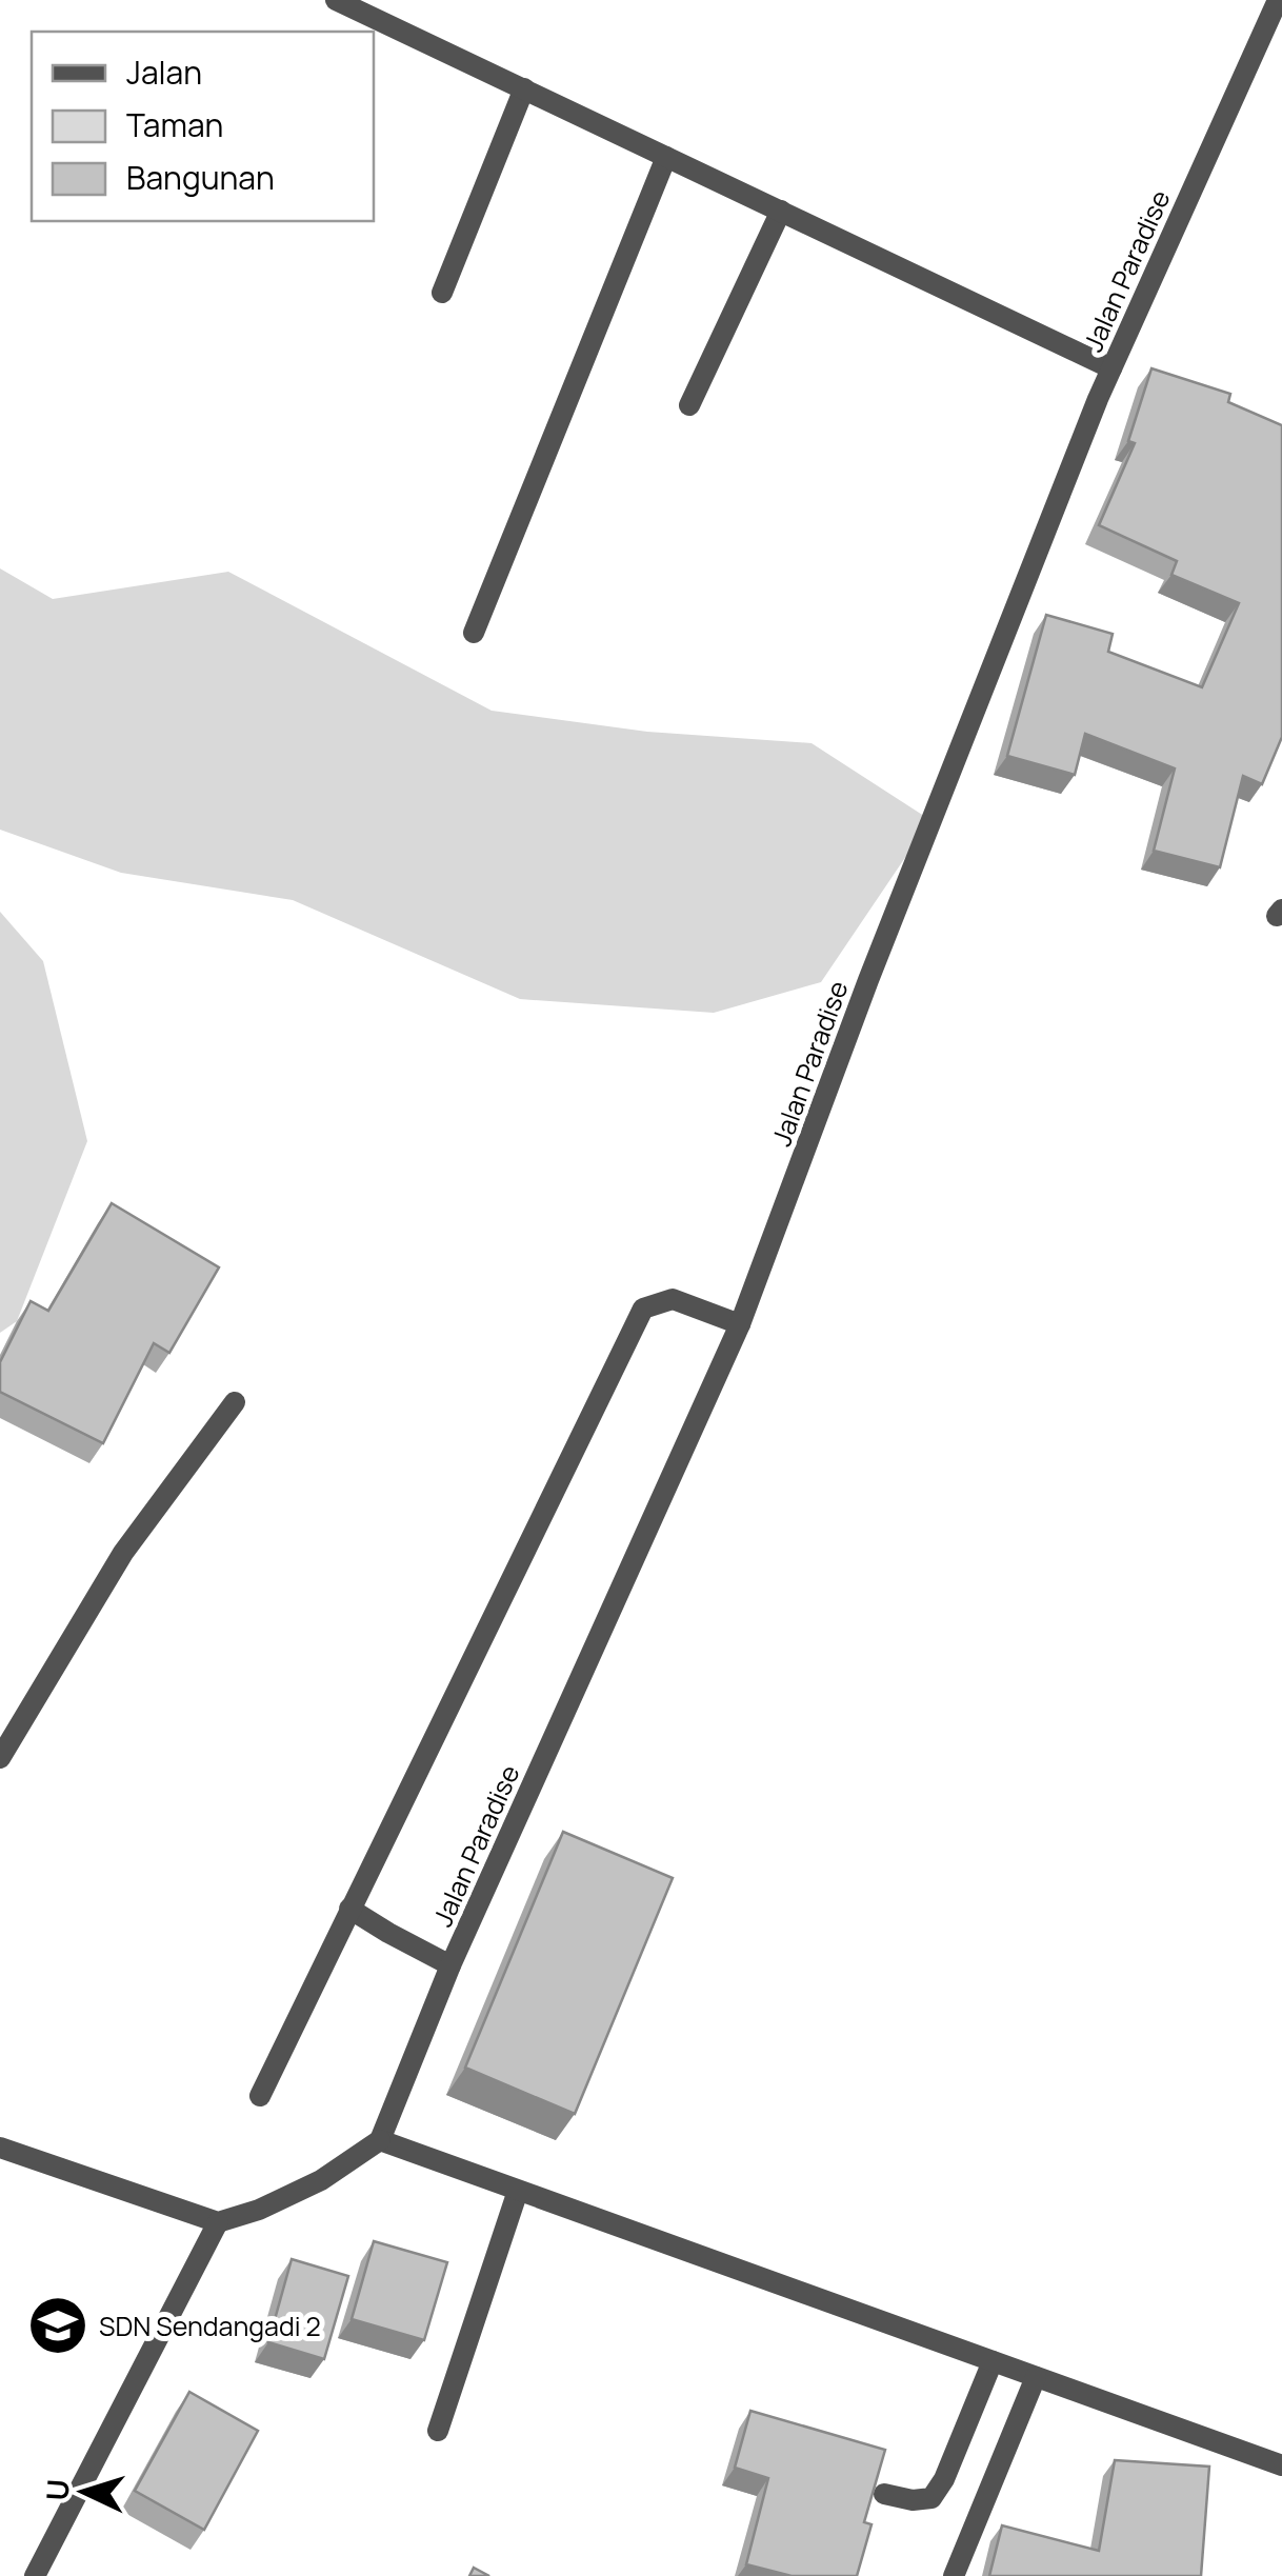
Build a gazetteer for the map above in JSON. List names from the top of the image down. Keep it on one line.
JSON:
{"streets":{"street":["Jalan Paradise"]},"places":{"school or university":["SDN Sendangadi 2"]},"legend":["Jalan","Taman","Bangunan"],"north":"left"}
